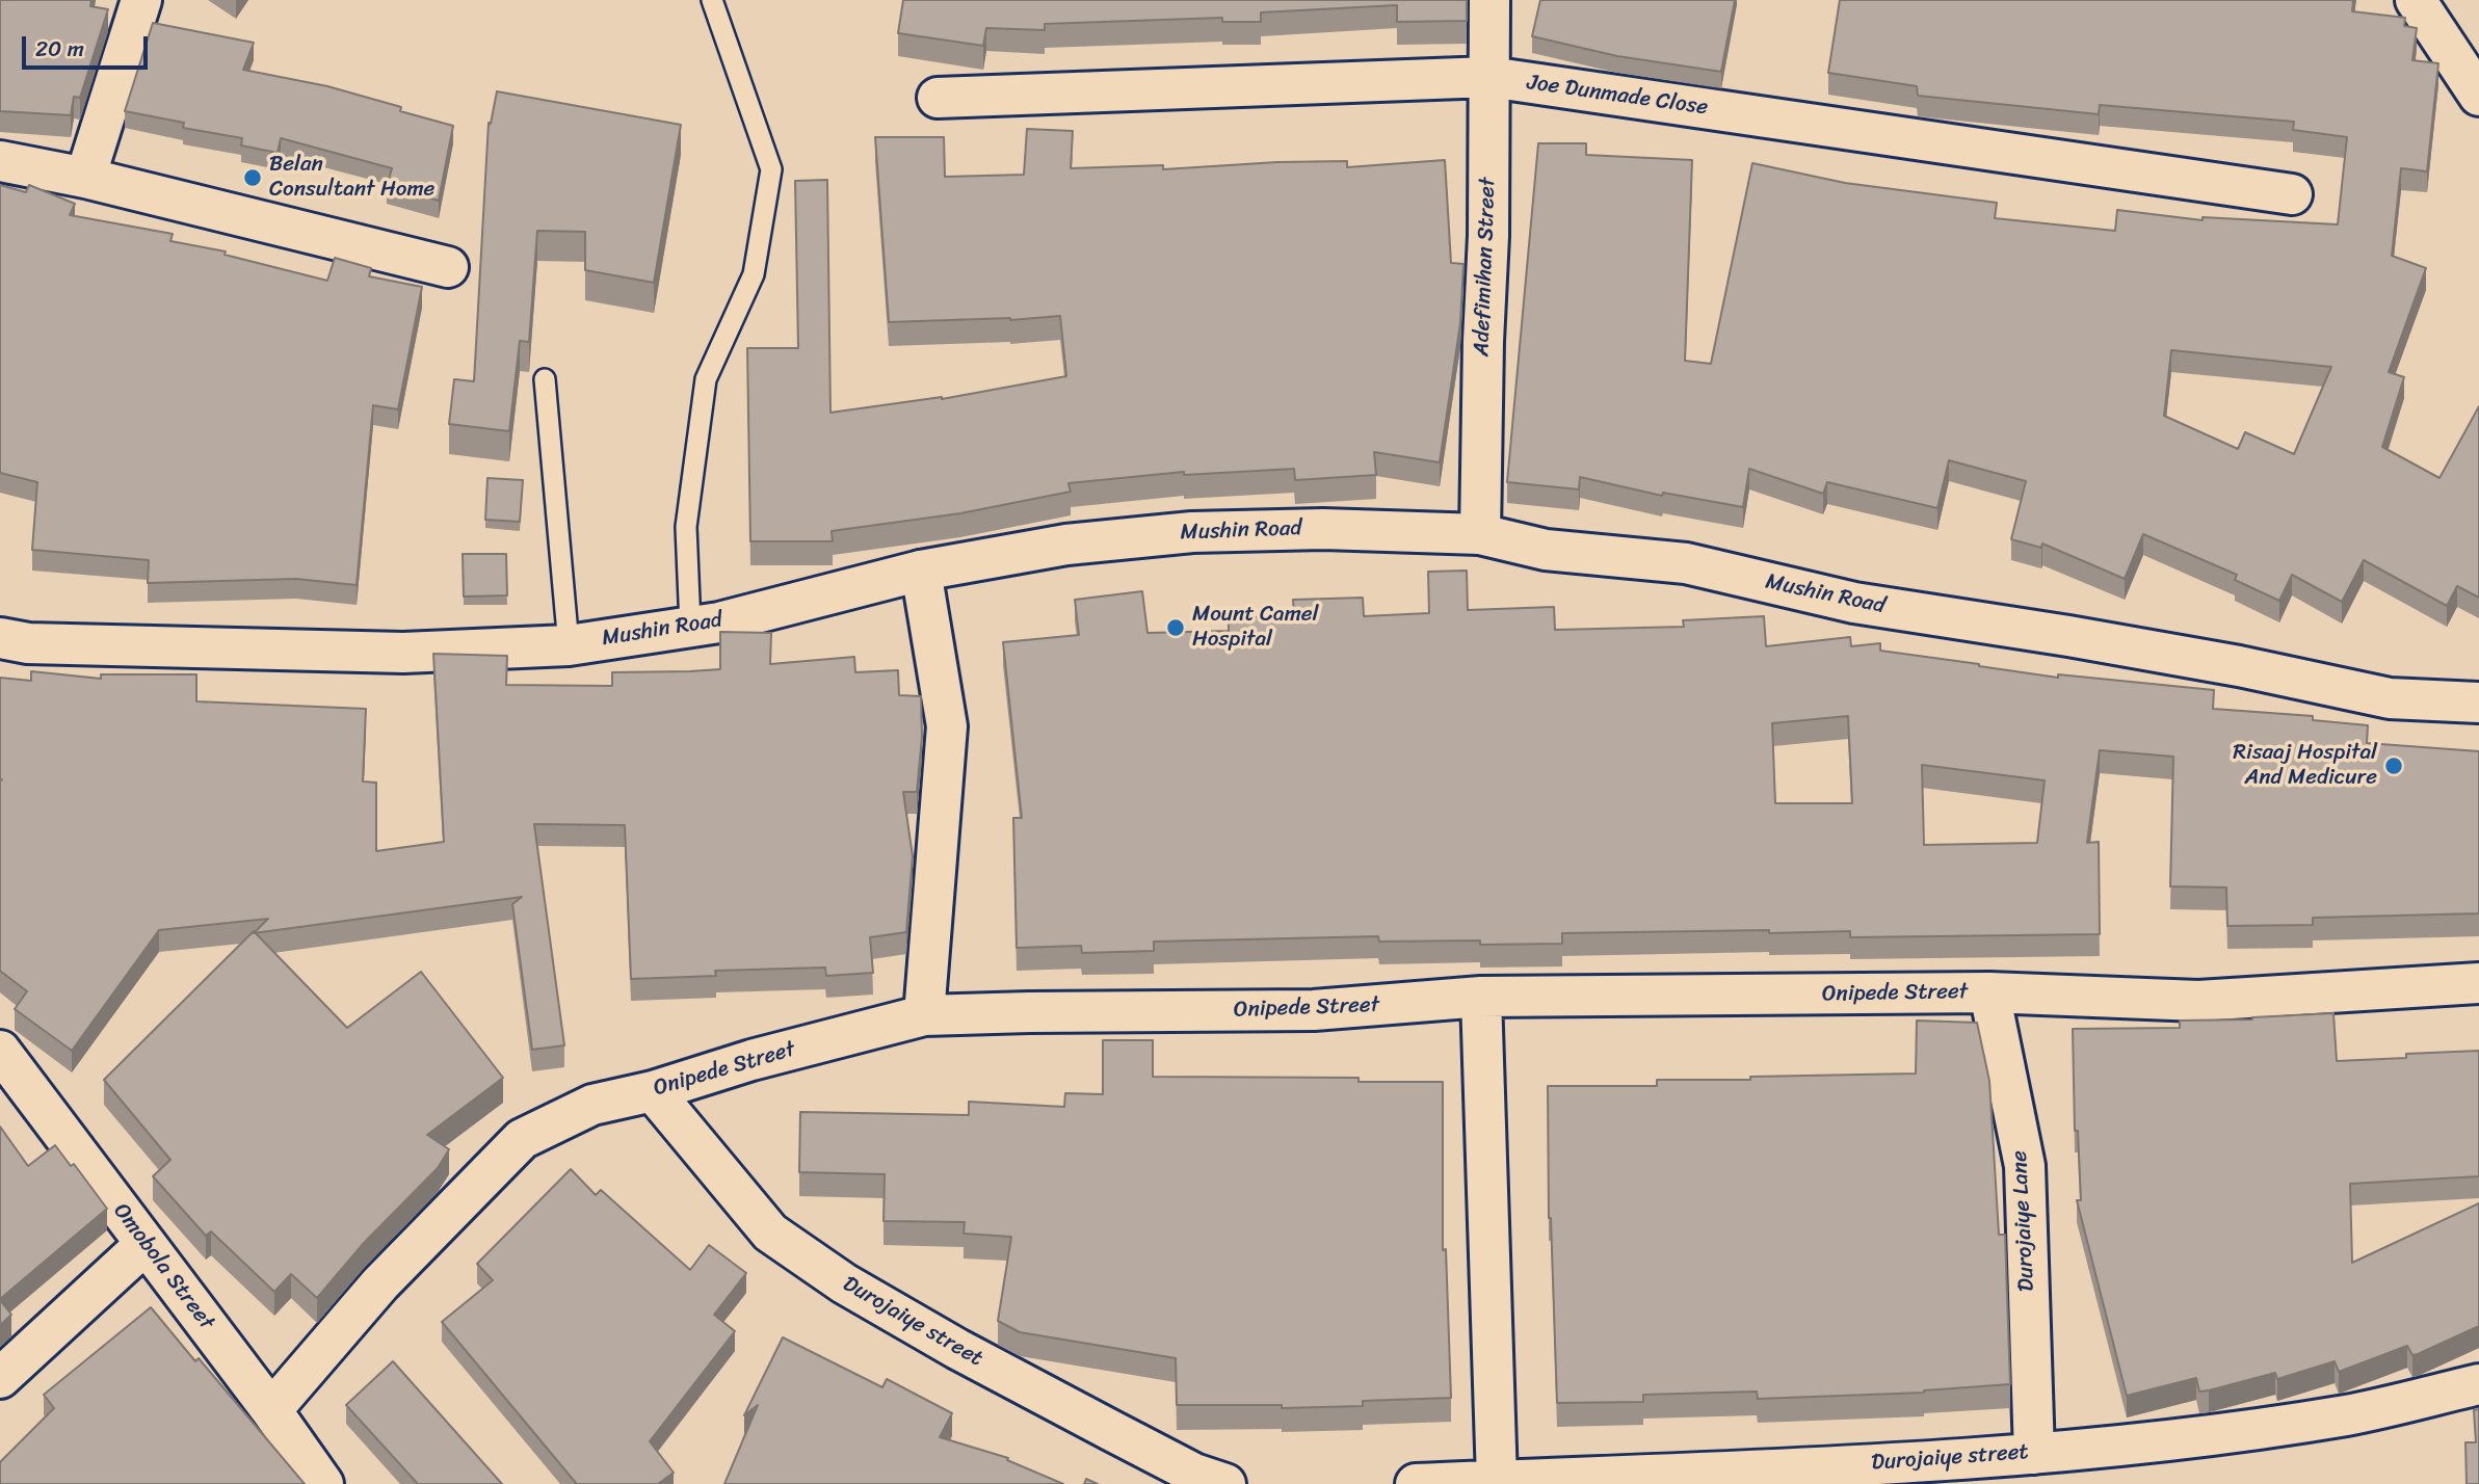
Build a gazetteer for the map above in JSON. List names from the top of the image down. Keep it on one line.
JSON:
{"streets":{"street":["Joe Dunmade Close","Adefimihan Street","Mushin Road","Onipede Street","Durojaiye Lane","Omobola Street","Durojaiye street"]},"crossings":[["Joe Dunmade Close","Adefimihan Street"],["Adefimihan Street","Mushin Road"],["Onipede Street","Durojaiye Lane"],["Onipede Street","Omobola Street"],["Onipede Street","Durojaiye street"],["Durojaiye Lane","Durojaiye street"]],"places":["Belan Consultant Home","Mount Camel Hospital","Risaaj Hospital And Medicure"],"scale_bar":"20 m"}
